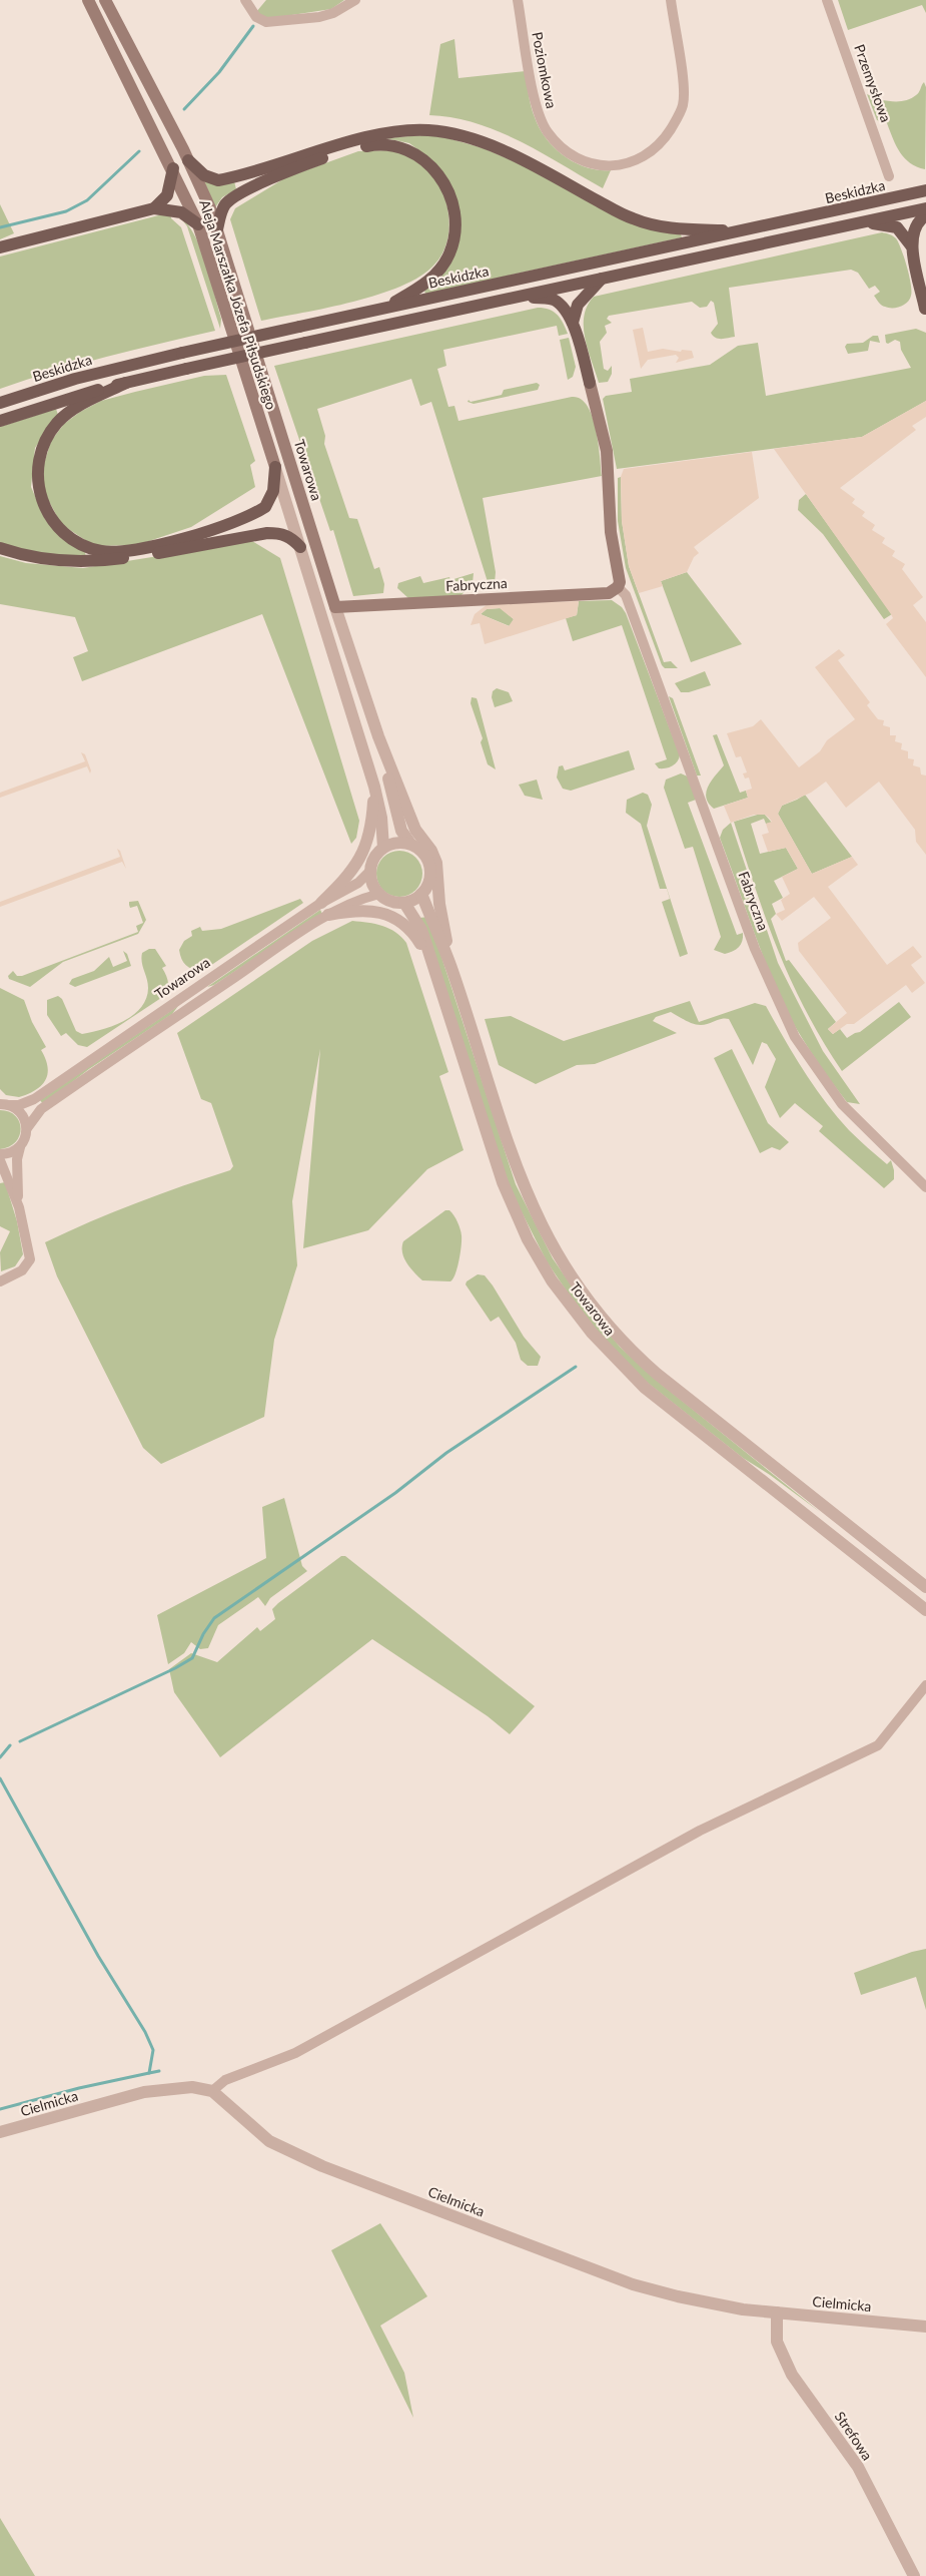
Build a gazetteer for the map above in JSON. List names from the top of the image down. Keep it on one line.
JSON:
{"streets":{"main road":["Beskidzka","Aleja Marszałka Józefa Piłsudskiego","Towarowa","Fabryczna"],"street":["Poziomkowa","Przemysłowa","Cielmicka","Strefowa"]},"crossings":[["Aleja Marszałka Józefa Piłsudskiego","Towarowa"],["Towarowa","Fabryczna"],["Cielmicka","Strefowa"]]}
